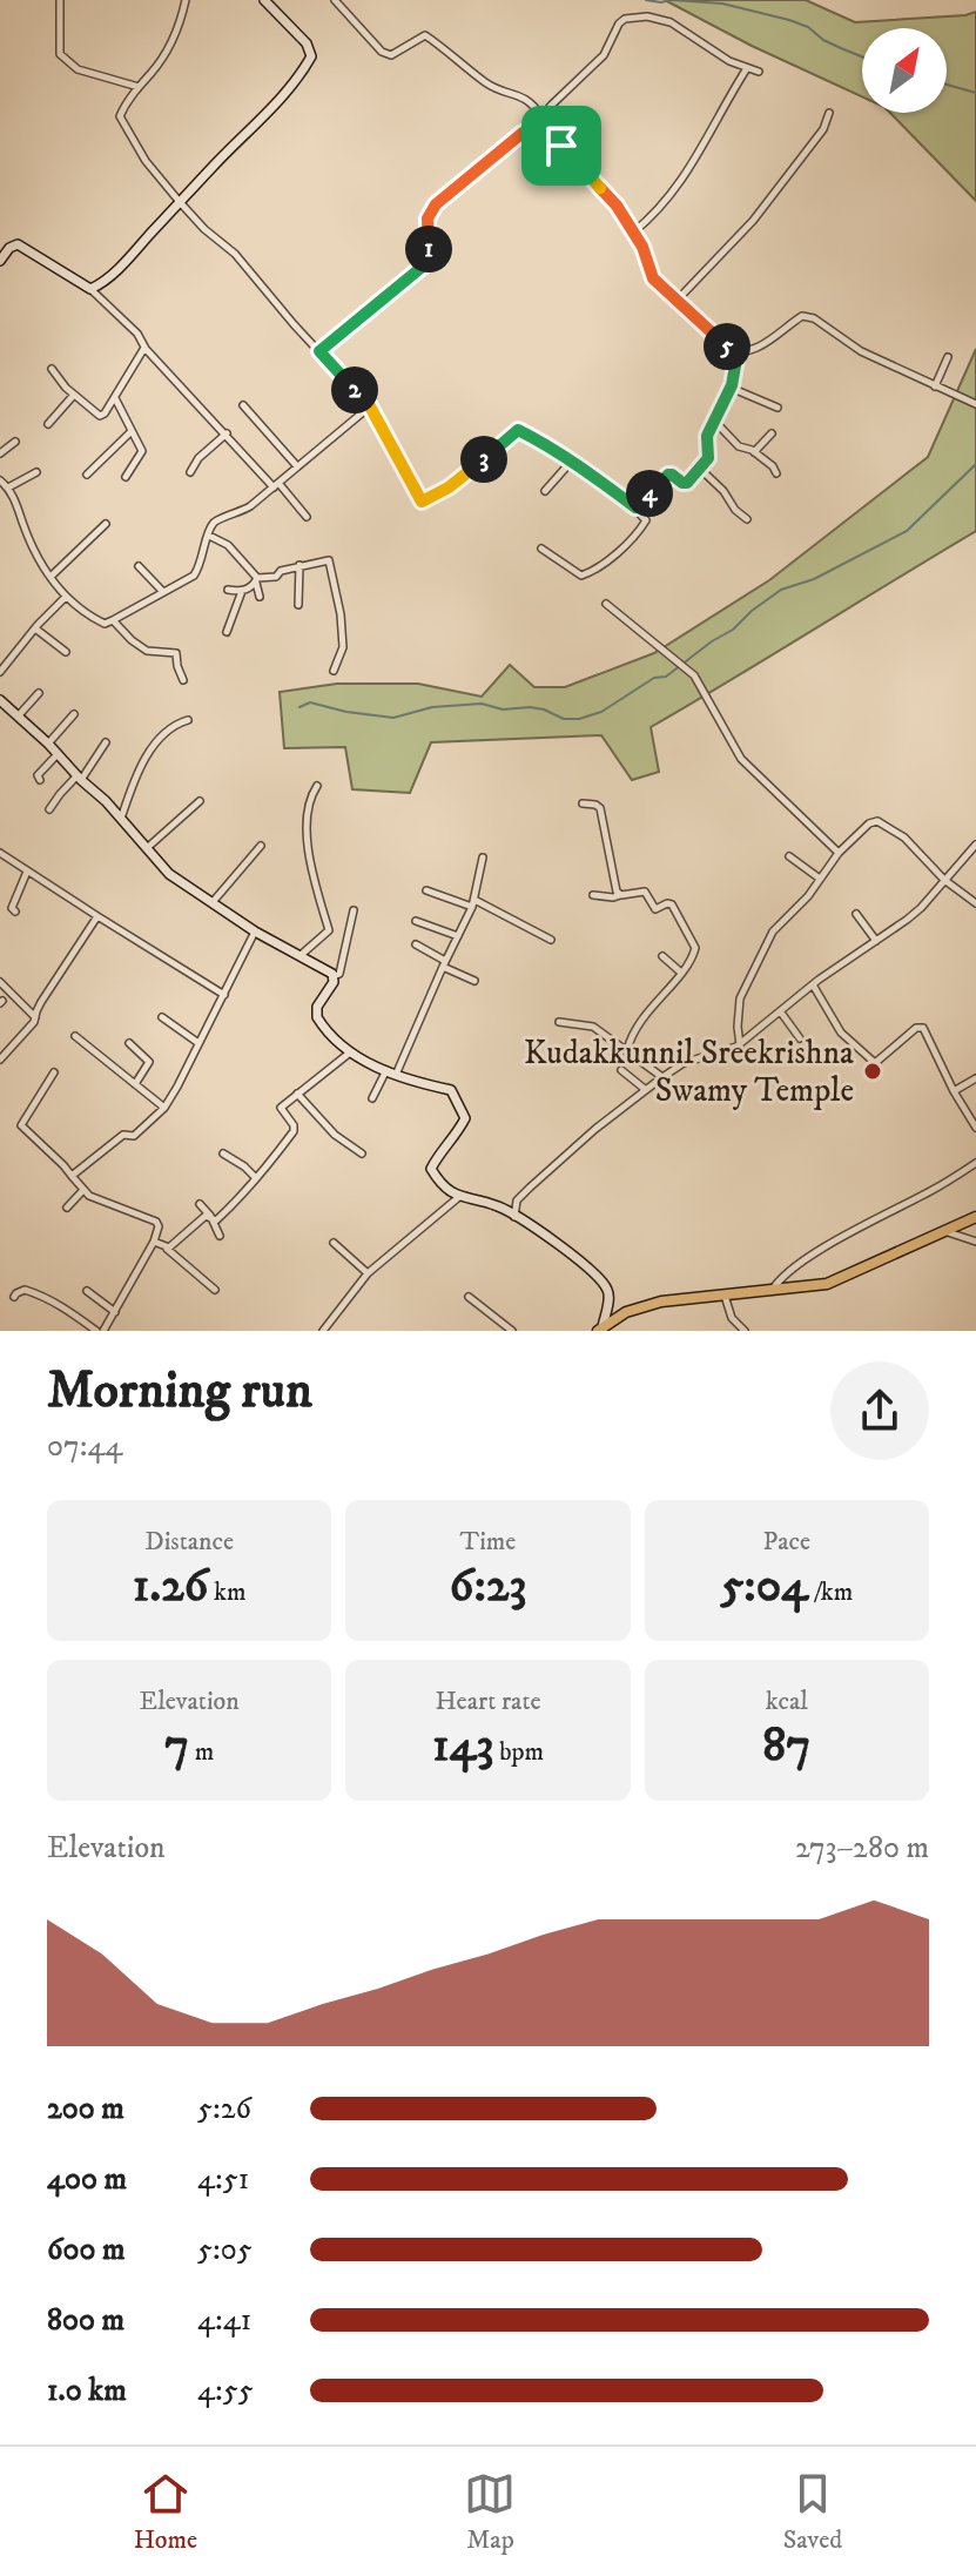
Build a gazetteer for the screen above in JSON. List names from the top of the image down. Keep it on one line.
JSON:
{"places":["Kudakkunnil Sreekrishna Swamy Temple"],"north":"top right","page":{"pins":["1","5","2","3","4"],"heading":["Morning run","07:44"],"stats":[["Distance","1.26 km"],["Time","6:23"],["Pace","5:04 /km"],["Elevation","7 m"],["Heart rate","143 bpm"],["kcal","87"]],"chart":["Elevation","273–280 m"],"list":[{"name":"200 m","note":"5:26"},{"name":"400 m","note":"4:51"},{"name":"600 m","note":"5:05"},{"name":"800 m","note":"4:41"},{"name":"1.0 km","note":"4:55"}],"tabs":["Home","Map","Saved"]}}
